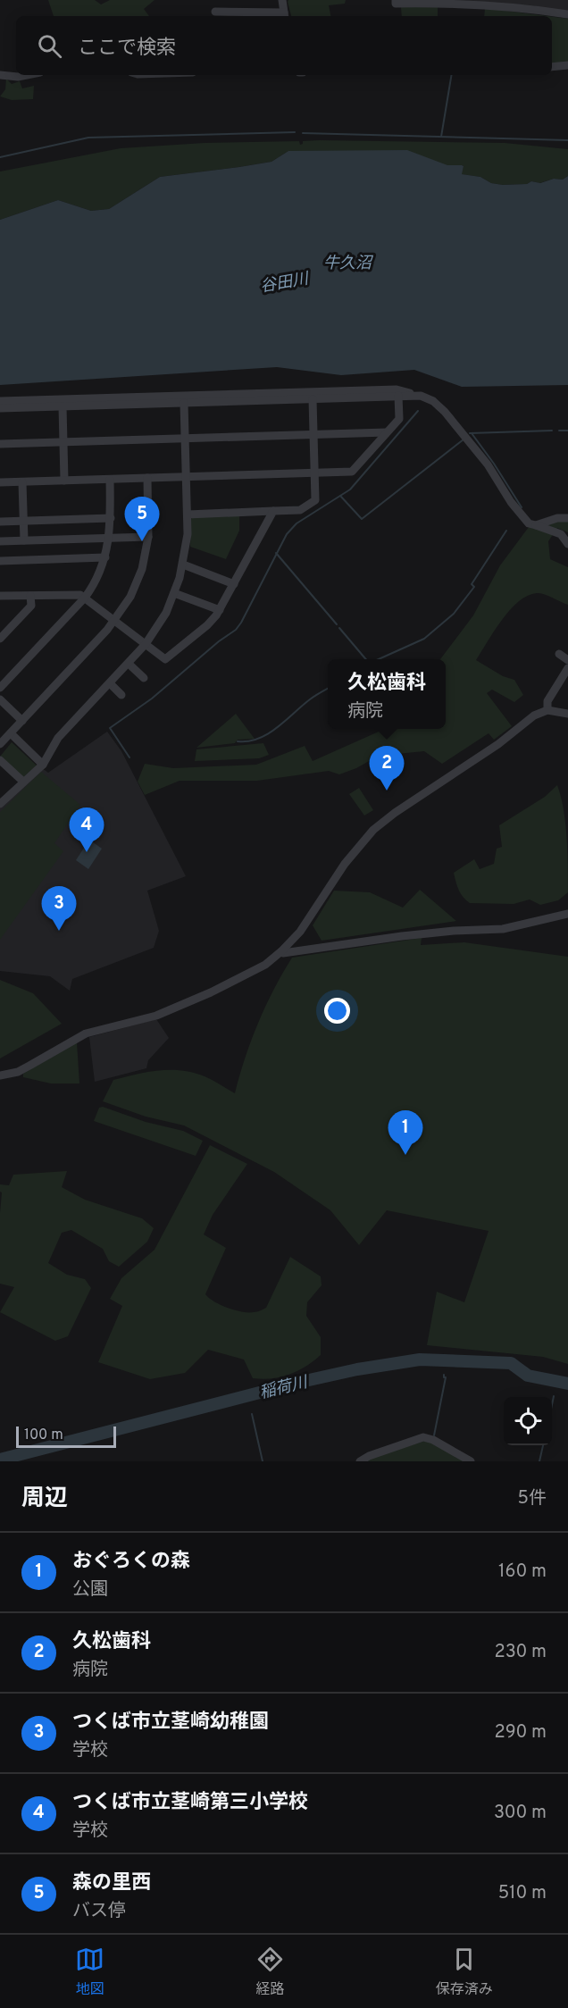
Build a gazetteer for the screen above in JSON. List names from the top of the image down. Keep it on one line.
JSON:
{"water":["牛久沼","谷田川","稲荷川"],"scale_bar":"100 m","page":{"search":"ここで検索","pins":["5","2","4","3","1"],"popup":["久松歯科","病院"],"scale":"100 m","heading":["周辺","5件"],"list":[{"mark":"1","name":"おぐろくの森","note":"公園","value":"160 m"},{"mark":"2","name":"久松歯科","note":"病院","value":"230 m"},{"mark":"3","name":"つくば市立茎崎幼稚園","note":"学校","value":"290 m"},{"mark":"4","name":"つくば市立茎崎第三小学校","note":"学校","value":"300 m"},{"mark":"5","name":"森の里西","note":"バス停","value":"510 m"}],"nav":["地図","経路","保存済み"]}}
